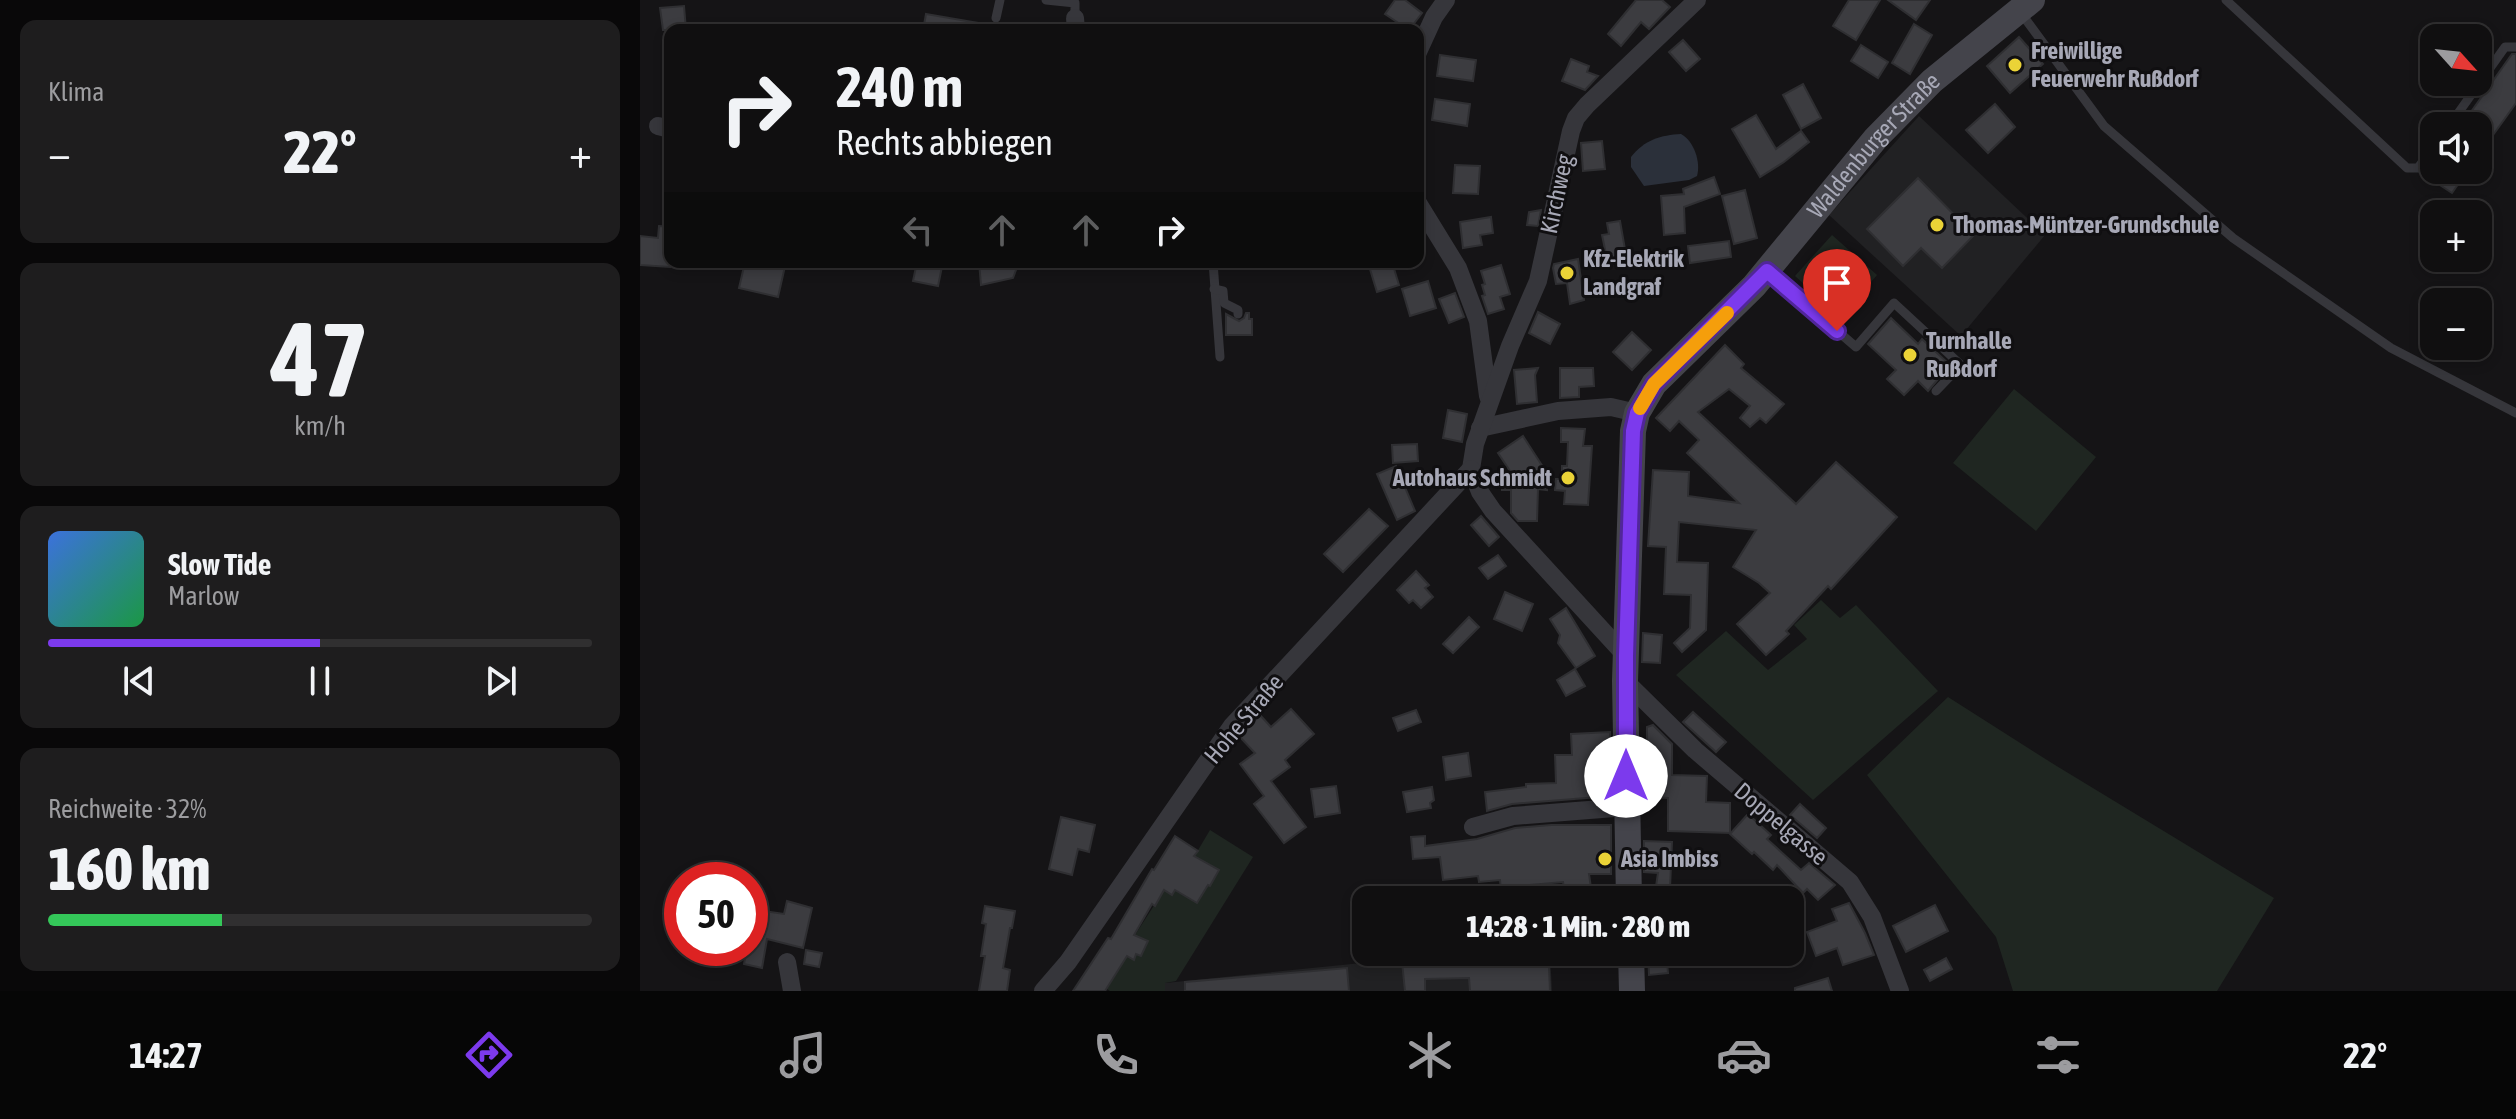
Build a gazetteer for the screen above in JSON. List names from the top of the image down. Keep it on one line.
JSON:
{"streets":{"main road":["Waldenburger Straße"],"street":["Kirchweg","Hohe Straße","Doppelgasse"]},"crossings":[["Waldenburger Straße","Doppelgasse"],["Kirchweg","Hohe Straße"]],"places":["Freiwillige Feuerwehr Rußdorf","Thomas-Müntzer-Grundschule","Kfz-Elektrik Landgraf","Turnhalle Rußdorf","Autohaus Schmidt","Asia Imbiss"],"north":"bottom right","page":{"tile":["Klima",["47","km/h"],["Reichweite · 32%","160 km"]],"map_buttons":["+","−"],"turn":["240 m","Rechts abbiegen"],"heat":["−","22°","+"],"song":["Slow Tide","Marlow"],"limit":"50","trip":"14:28 · 1 Min. · 280 m","tabs":["14:27","22°"]}}
